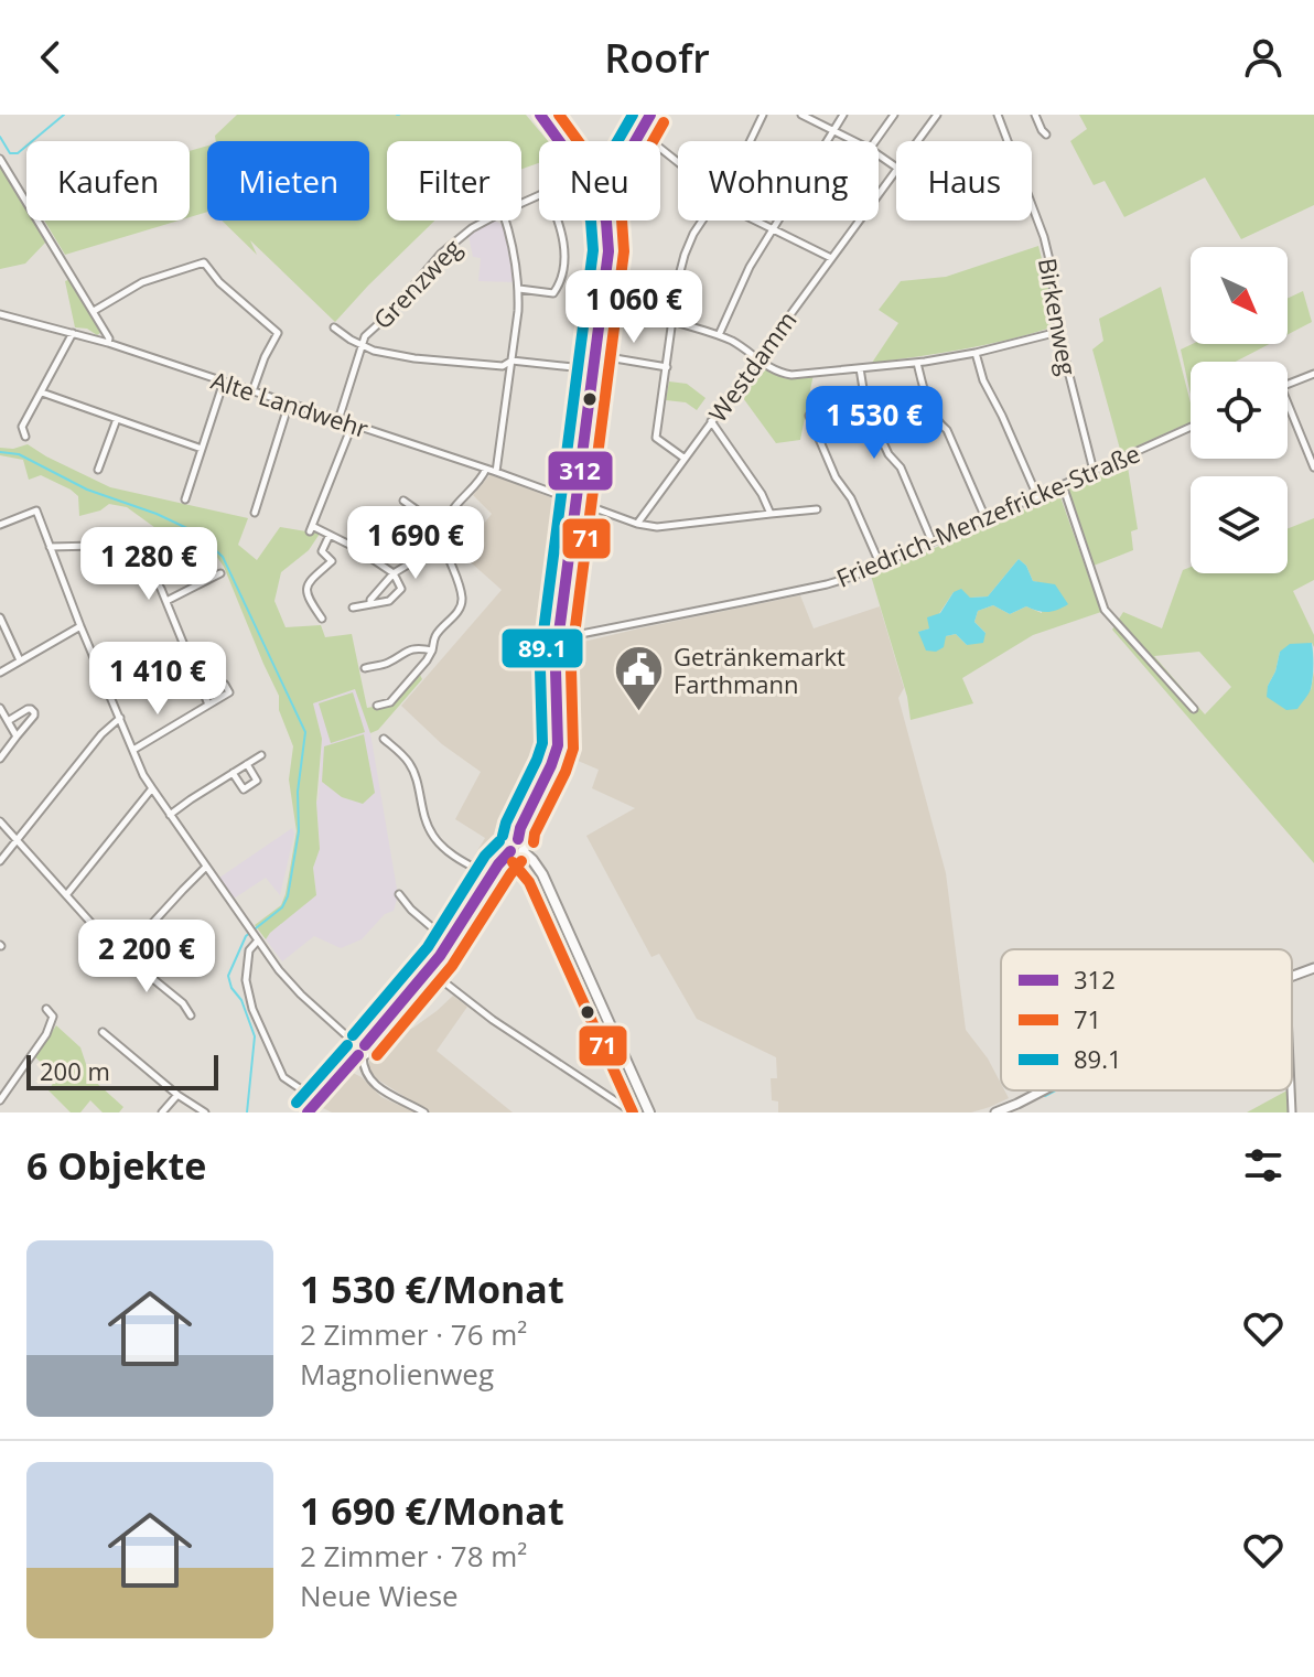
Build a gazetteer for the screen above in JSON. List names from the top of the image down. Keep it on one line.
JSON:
{"streets":{"street":["Grenzweg","Birkenweg","Westdamm","Alte Landwehr","Friedrich-Menzefricke-Straße"]},"crossings":[["Grenzweg","Alte Landwehr"],["Birkenweg","Friedrich-Menzefricke-Straße"]],"places":{"public building":["Getränkemarkt Farthmann"]},"lines":["transit line 312","transit line 71","transit line 89.1"],"legend":["312","71","89.1"],"scale_bar":"200 m","north":"bottom right","page":{"header":"Roofr","chip":["Kaufen","Mieten","Filter","Neu","Wohnung","Haus"],"price":["1 060 €","1 530 €","1 690 €","1 280 €","1 410 €","2 200 €"],"scale":"200 m","heading":"6 Objekte","list":[{"name":"1 530 €/Monat","note":"2 Zimmer · 76 m² · Magnolienweg"},{"name":"1 690 €/Monat","note":"2 Zimmer · 78 m² · Neue Wiese"}]}}
